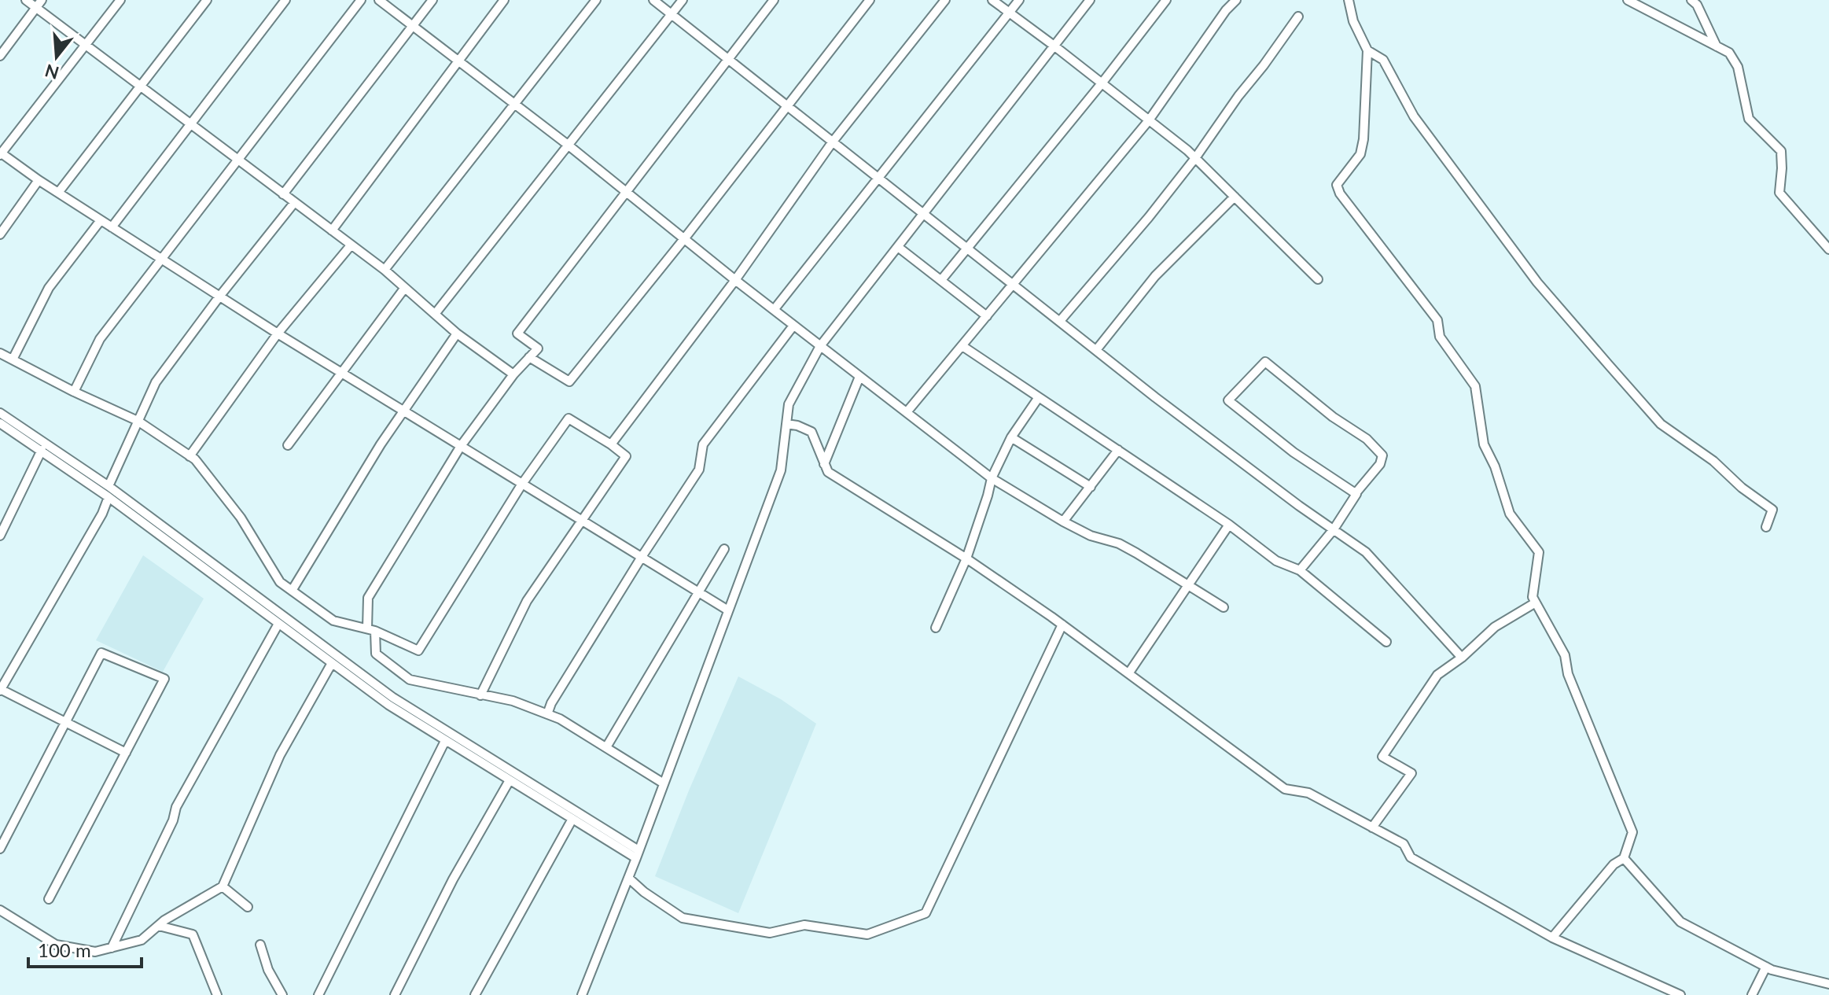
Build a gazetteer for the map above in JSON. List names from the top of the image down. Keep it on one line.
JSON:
{"scale_bar":"100 m","north":"bottom"}
